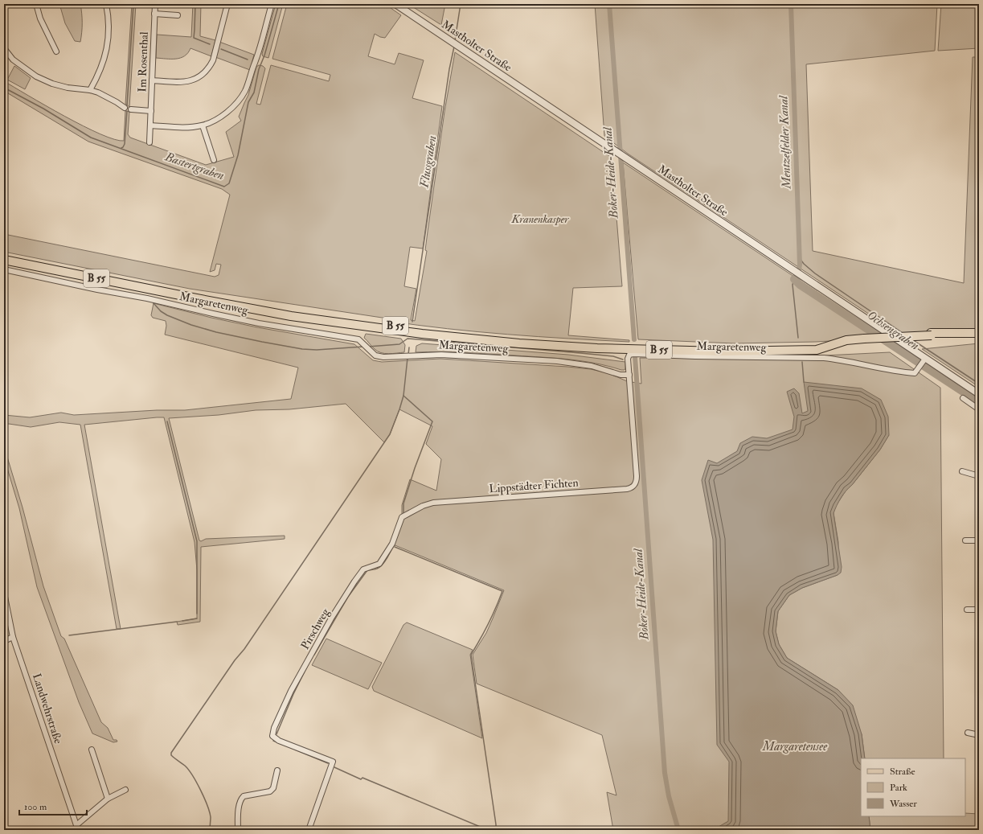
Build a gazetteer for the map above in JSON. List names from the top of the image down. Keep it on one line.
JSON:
{"streets":{"main road":["B 55"],"street":["Mastholter Straße","Im Rosenthal","Margaretenweg","Lippstädter Fichten","Pirschweg","Landwehrstraße"]},"crossings":[["Mastholter Straße","Margaretenweg"],["Margaretenweg","Lippstädter Fichten"],["Lippstädter Fichten","Pirschweg"]],"water":["Mentzelfelder Kanal","Flussgraben","Bastertgraben","Boker-Heide-Kanal","Ochsengraben","Margaretensee"],"parks":["Kranenkasper"],"legend":["Straße","Park","Wasser"],"scale_bar":"100 m"}
